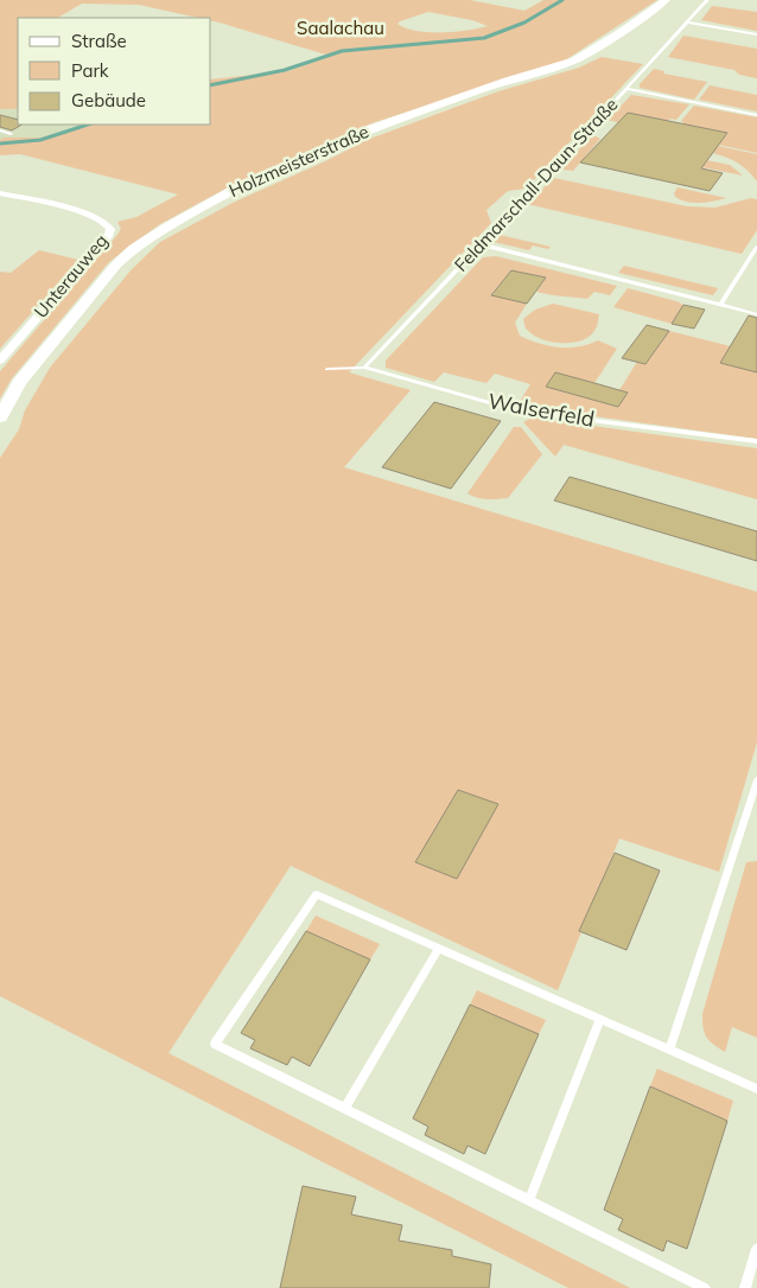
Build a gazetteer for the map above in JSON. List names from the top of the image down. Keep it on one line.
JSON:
{"streets":{"street":["Holzmeisterstraße","Unterauweg"],"lane":["Feldmarschall-Daun-Straße","Walserfeld"]},"crossings":[["Feldmarschall-Daun-Straße","Walserfeld"]],"parks":["Saalachau"],"legend":["Straße","Park","Gebäude"]}
